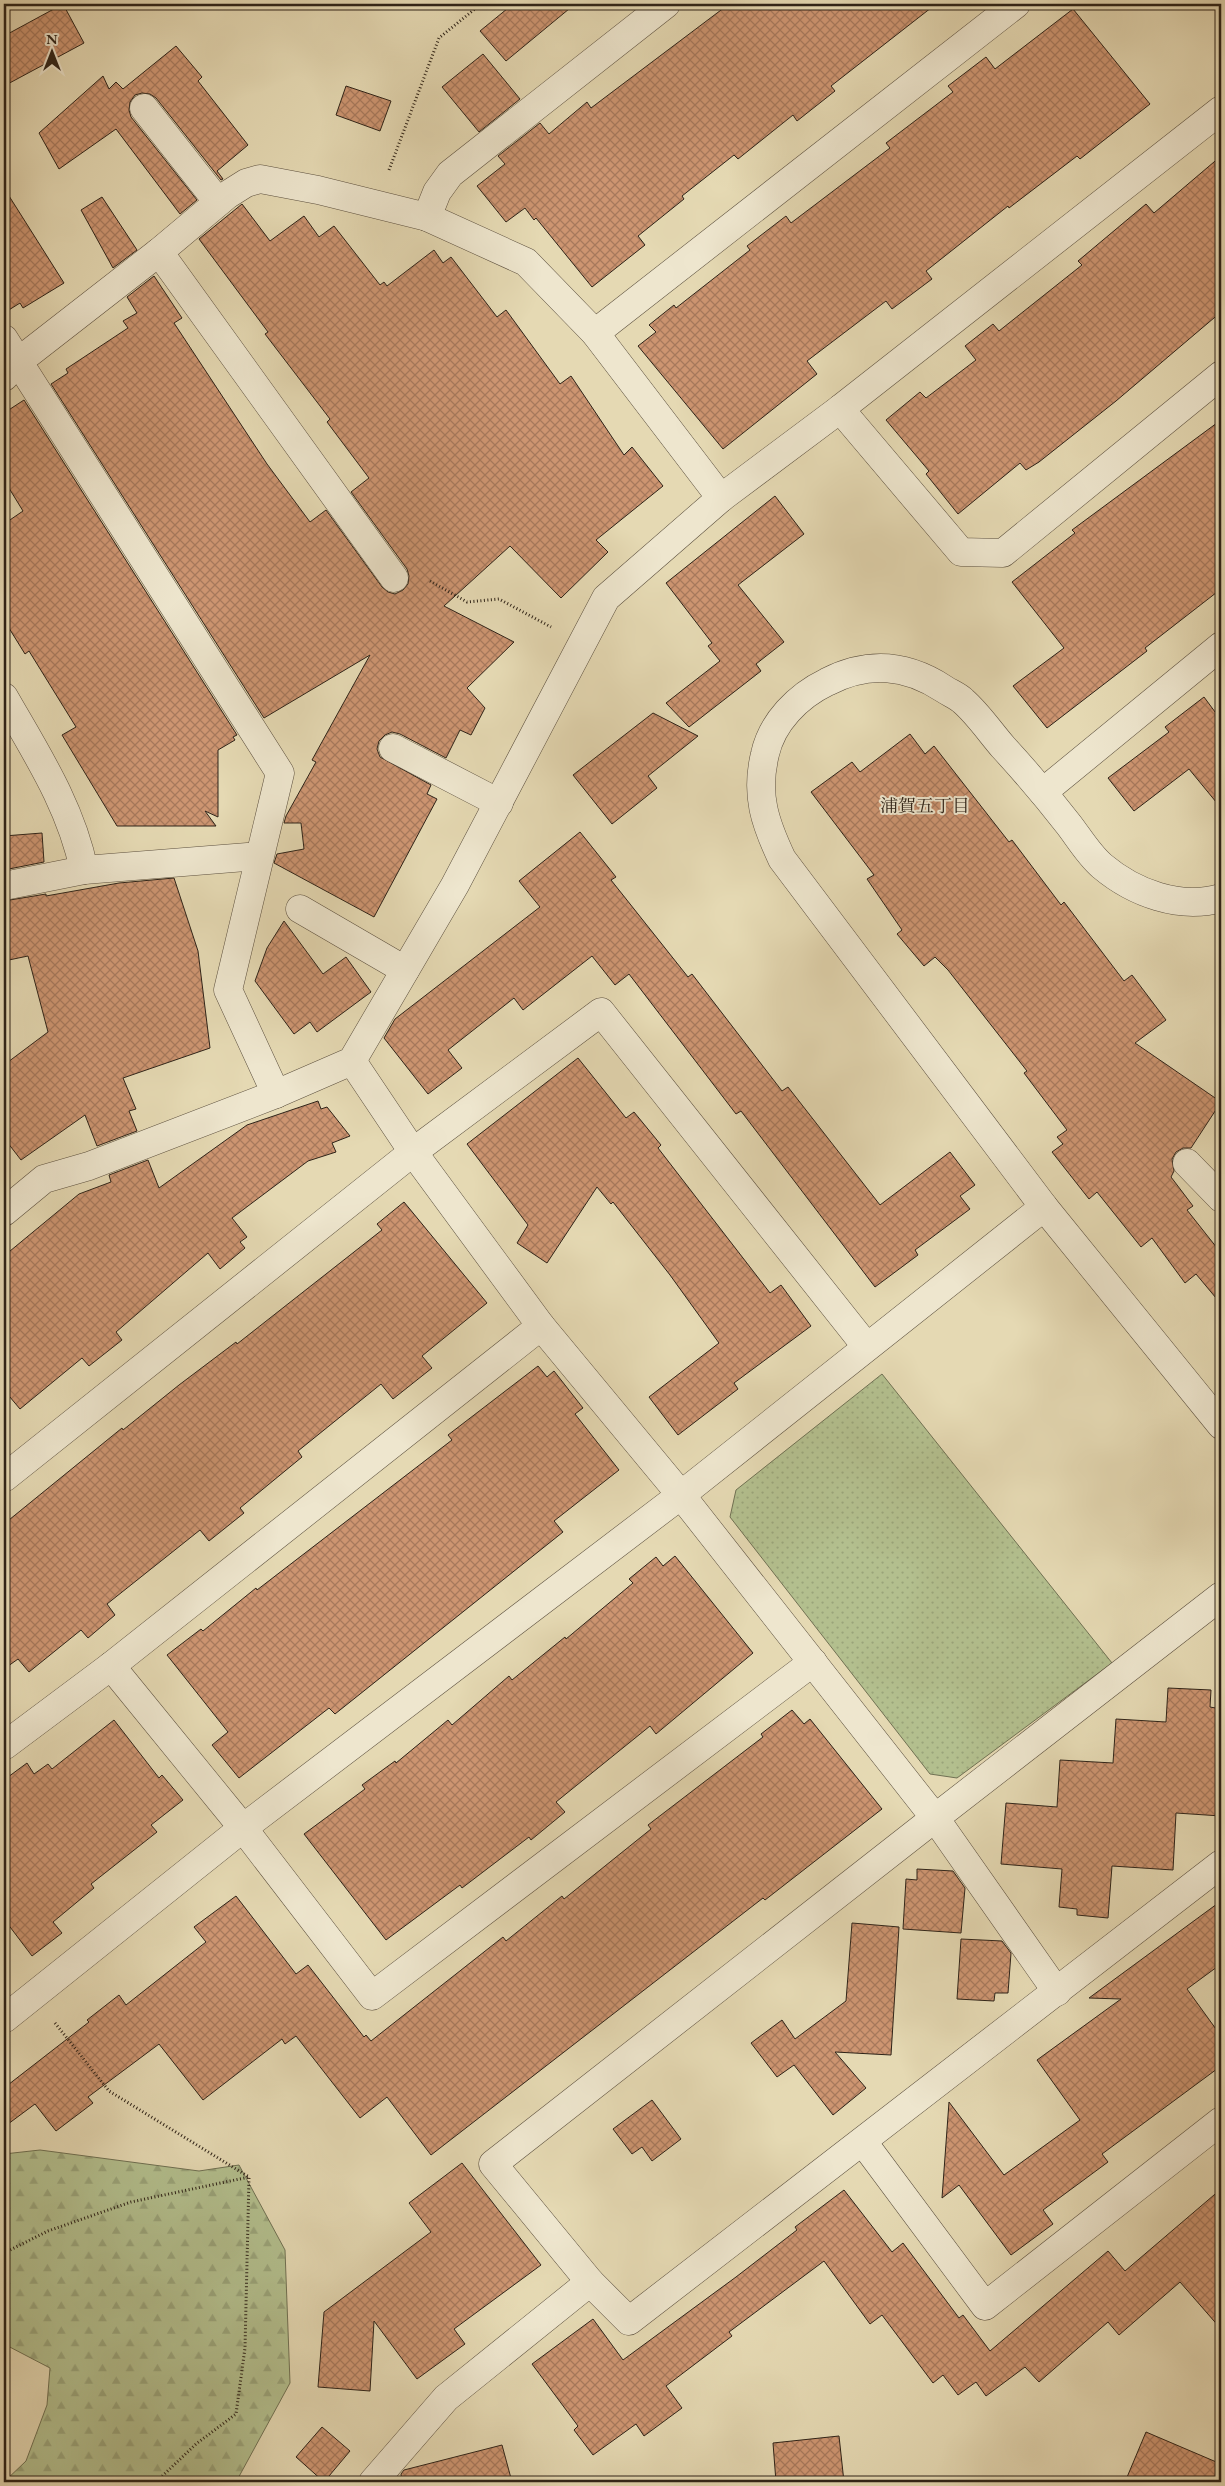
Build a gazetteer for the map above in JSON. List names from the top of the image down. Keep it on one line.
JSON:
{"districts":["浦賀五丁目"],"north":"top"}
